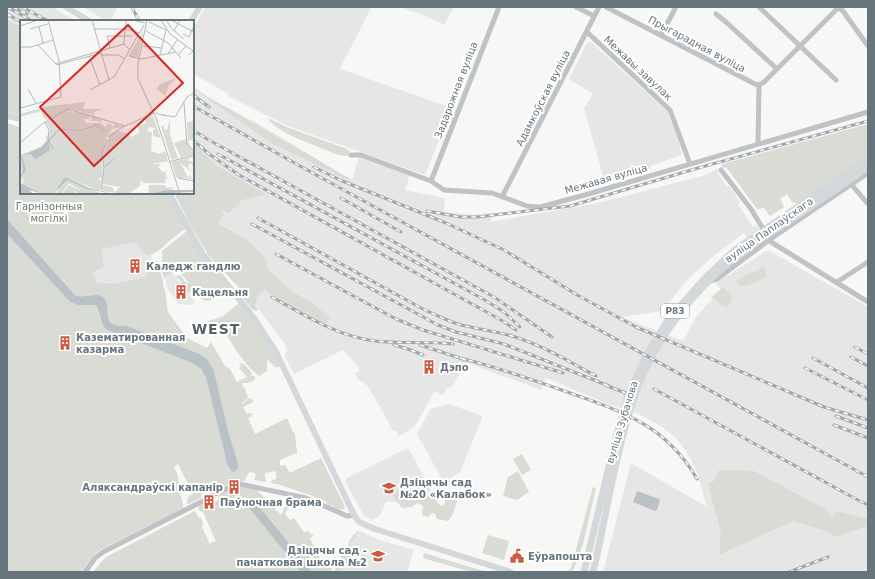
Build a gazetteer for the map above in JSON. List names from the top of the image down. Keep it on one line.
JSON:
{"streets":{"highway":["Р83","вуліца Зубачова"],"street":["Прыгарадная вуліца","Межавы завулак","Задарожная вуліца","Адамкоўская вуліца","Межавая вуліца","вуліца Паплаўскага"]},"crossings":[["Межавы завулак","Адамкоўская вуліца"],["Межавы завулак","Межавая вуліца"],["Задарожная вуліца","Межавая вуліца"],["Адамкоўская вуліца","Межавая вуліца"]],"districts":["WEST"],"parks":["Гарнізонныя могілкі"],"places":{"building":["Каледж гандлю","Кацельня","Казематированная казарма","Дэпо","Аляксандраўскі капанір","Паўночная брама"],"school or university":["Дзіцячы сад №20 «Калабок»","Дзіцячы сад - пачатковая школа №2"],"public building":["Еўрапошта"]}}
